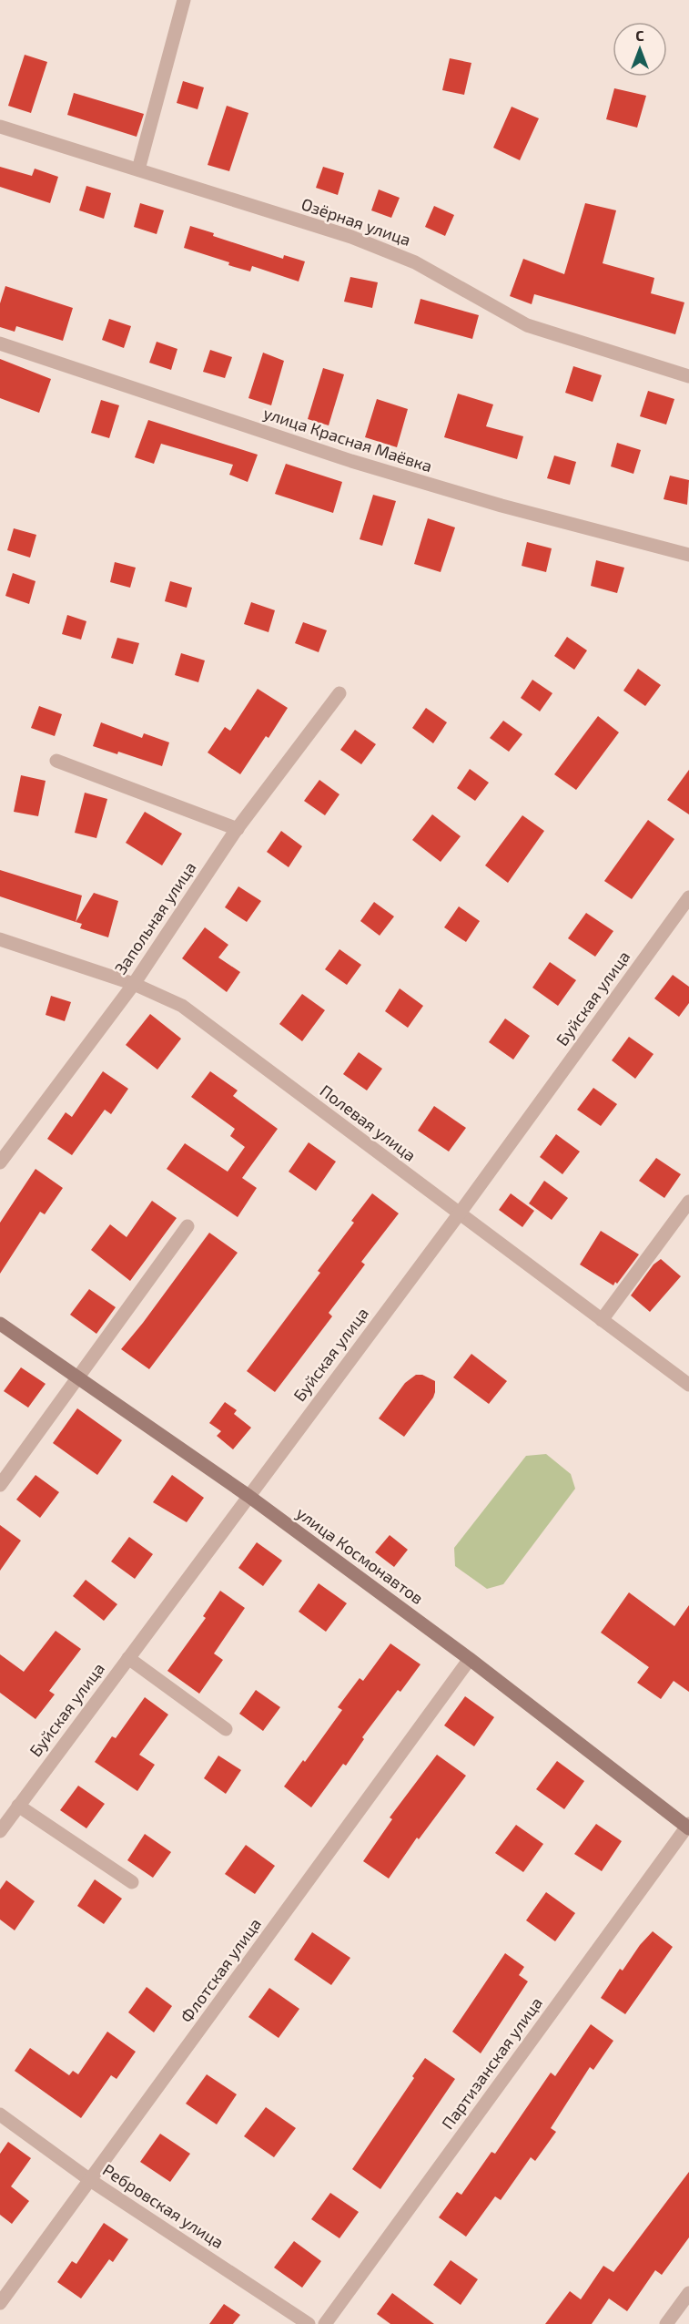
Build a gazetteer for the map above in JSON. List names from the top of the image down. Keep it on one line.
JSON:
{"streets":{"street":["Озёрная улица","улица Красная Маёвка","Запольная улица","Буйская улица","Полевая улица","улица Космонавтов","Флотская улица","Партизанская улица","Ребровская улица"]},"crossings":[["Запольная улица","Полевая улица"],["Буйская улица","Полевая улица"],["Буйская улица","улица Космонавтов"],["улица Космонавтов","Флотская улица"],["улица Космонавтов","Партизанская улица"],["Флотская улица","Ребровская улица"]],"north":"top"}
